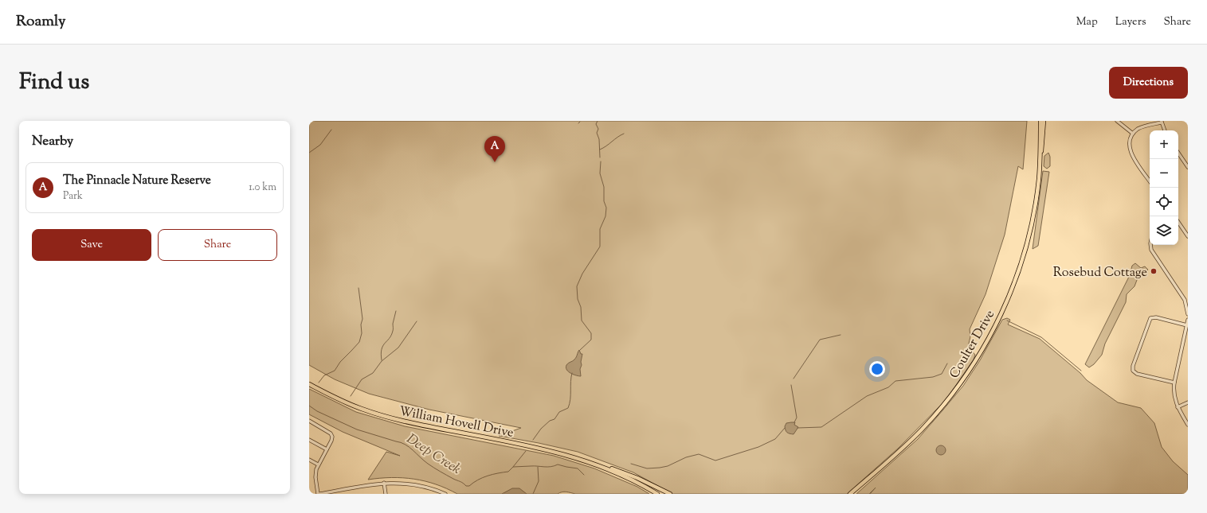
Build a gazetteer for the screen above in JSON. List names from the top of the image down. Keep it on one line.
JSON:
{"streets":{"main road":["Coulter Drive","William Hovell Drive"]},"water":["Deep Creek"],"places":["Rosebud Cottage"],"page":{"header":"Roamly","nav":["Map","Layers","Share"],"title":"Find us","buttons":["Directions",["Save","Share"]],"heading":"Nearby","map_buttons":["+","−"],"pins":"A","list":[{"mark":"A","name":"The Pinnacle Nature Reserve","note":"Park","value":"1.0 km"}]}}
